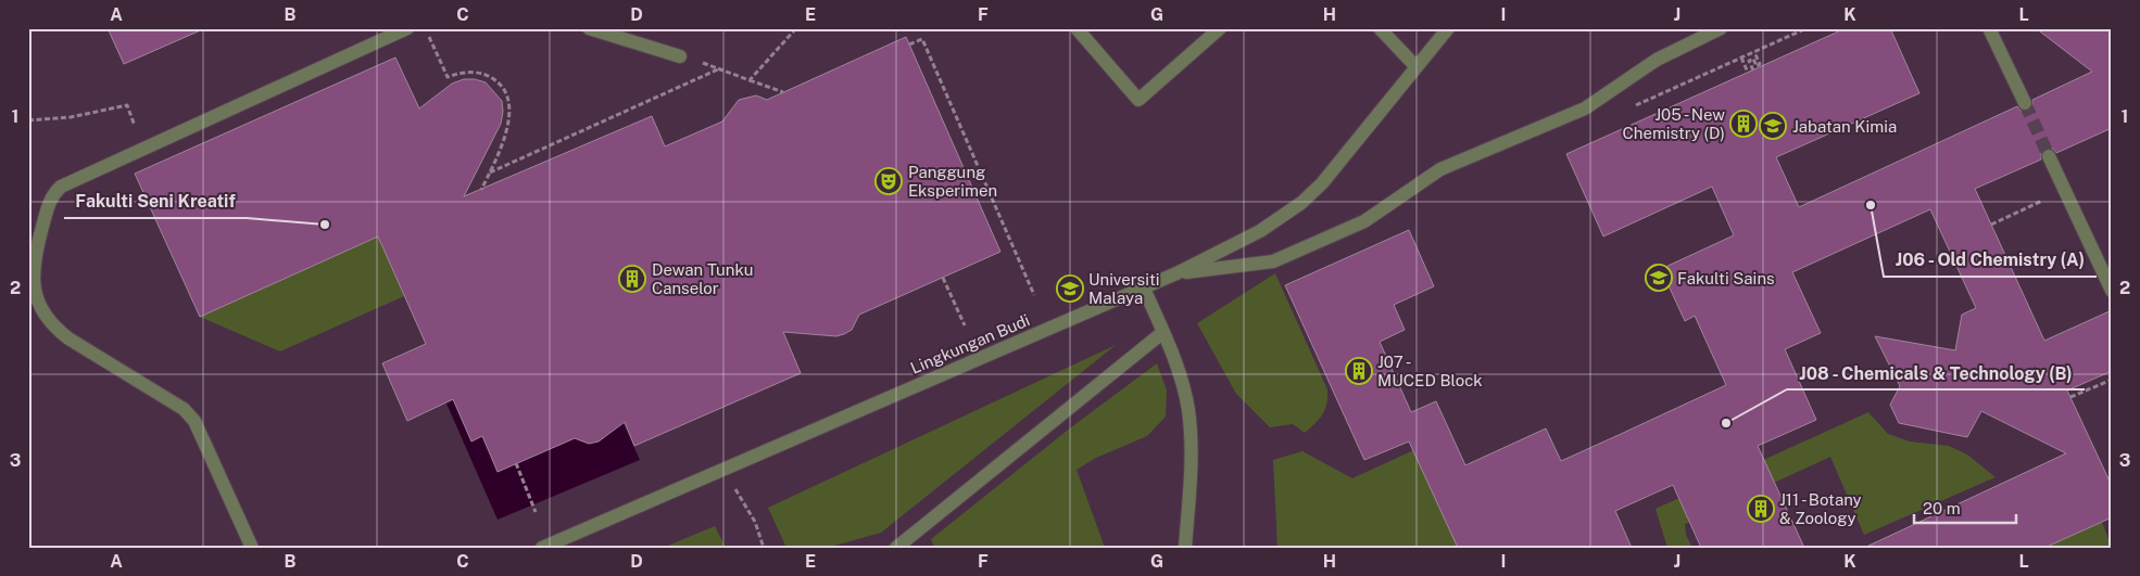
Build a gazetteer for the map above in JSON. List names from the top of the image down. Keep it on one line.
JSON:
{"streets":{"street":["Lingkungan Budi"]},"places":{"building":["J05 - New Chemistry (D)","Dewan Tunku Canselor","J07 - MUCED Block","J11 - Botany & Zoology"],"school or university":["Jabatan Kimia","Fakulti Sains","Universiti Malaya"],"theatre":["Panggung Eksperimen"],"other":["J06 - Old Chemistry (A)","Fakulti Seni Kreatif","J08 - Chemicals & Technology (B)"]},"scale_bar":"20 m","grid":{"columns":["A","B","C","D","E","F","G","H","I","J","K","L"],"rows":["1","2","3"]}}
